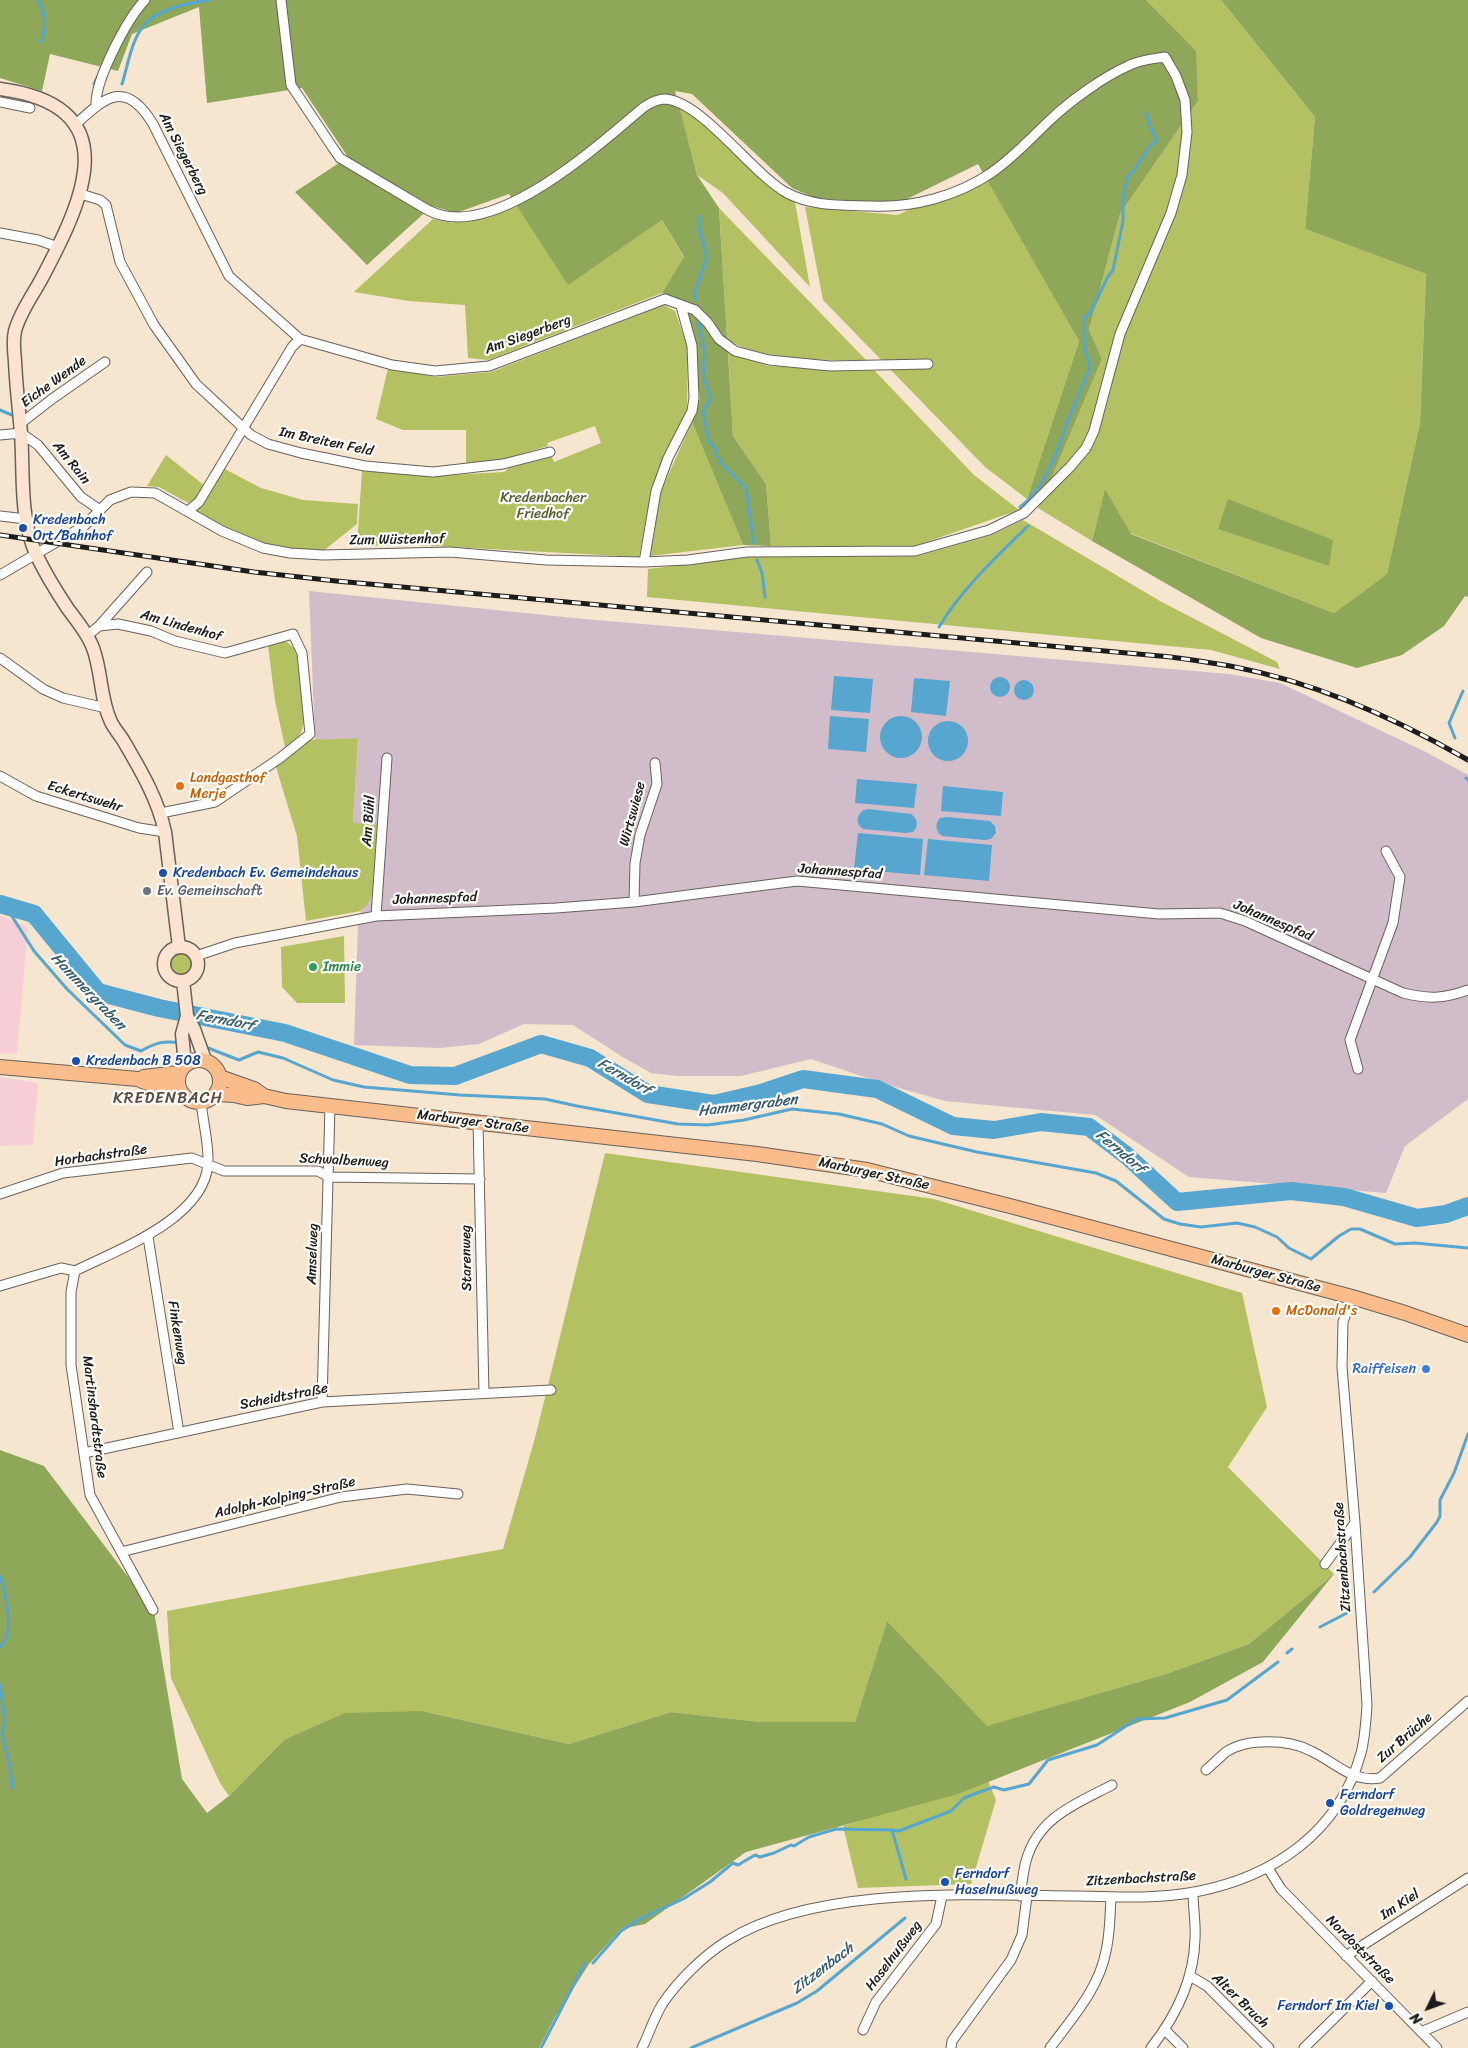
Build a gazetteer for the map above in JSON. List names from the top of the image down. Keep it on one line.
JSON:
{"streets":{"main road":["Marburger Straße"],"street":["Am Siegerberg","Eiche Wende","Im Breiten Feld","Am Rain","Zum Wüstenhof","Am Lindenhof","Eckertswehr","Wirtswiese","Am Bühl","Johannespfad","Horbachstraße","Schwalbenweg","Amselweg","Starenweg","Finkenweg","Scheidtstraße","Martinshardtstraße","Adolph-Kolping-Straße","Zitzenbachstraße","Zur Brüche","Im Kiel","Nordoststraße","Haselnußweg","Alter Bruch"]},"crossings":[["Eiche Wende","Am Rain"],["Am Rain","Zum Wüstenhof"],["Wirtswiese","Johannespfad"],["Am Bühl","Johannespfad"],["Marburger Straße","Amselweg"],["Marburger Straße","Starenweg"],["Marburger Straße","Zitzenbachstraße"],["Horbachstraße","Schwalbenweg"],["Schwalbenweg","Amselweg"],["Schwalbenweg","Starenweg"],["Amselweg","Scheidtstraße"],["Starenweg","Scheidtstraße"],["Finkenweg","Scheidtstraße"],["Scheidtstraße","Martinshardtstraße"],["Martinshardtstraße","Adolph-Kolping-Straße"],["Zitzenbachstraße","Zur Brüche"],["Zitzenbachstraße","Nordoststraße"],["Zitzenbachstraße","Haselnußweg"],["Im Kiel","Nordoststraße"]],"districts":["KREDENBACH"],"water":["Hammergraben","Ferndorf","Zitzenbach"],"parks":["Kredenbacher Friedhof"],"places":["Kredenbach Ort/Bahnhof","Landgasthof Merje","Kredenbach Ev. Gemeindehaus","Ev. Gemeinschaft","Immie","Kredenbach B 508","McDonald's","Raiffeisen","Ferndorf Goldregenweg","Ferndorf Haselnußweg","Ferndorf Im Kiel"],"north":"bottom left"}
